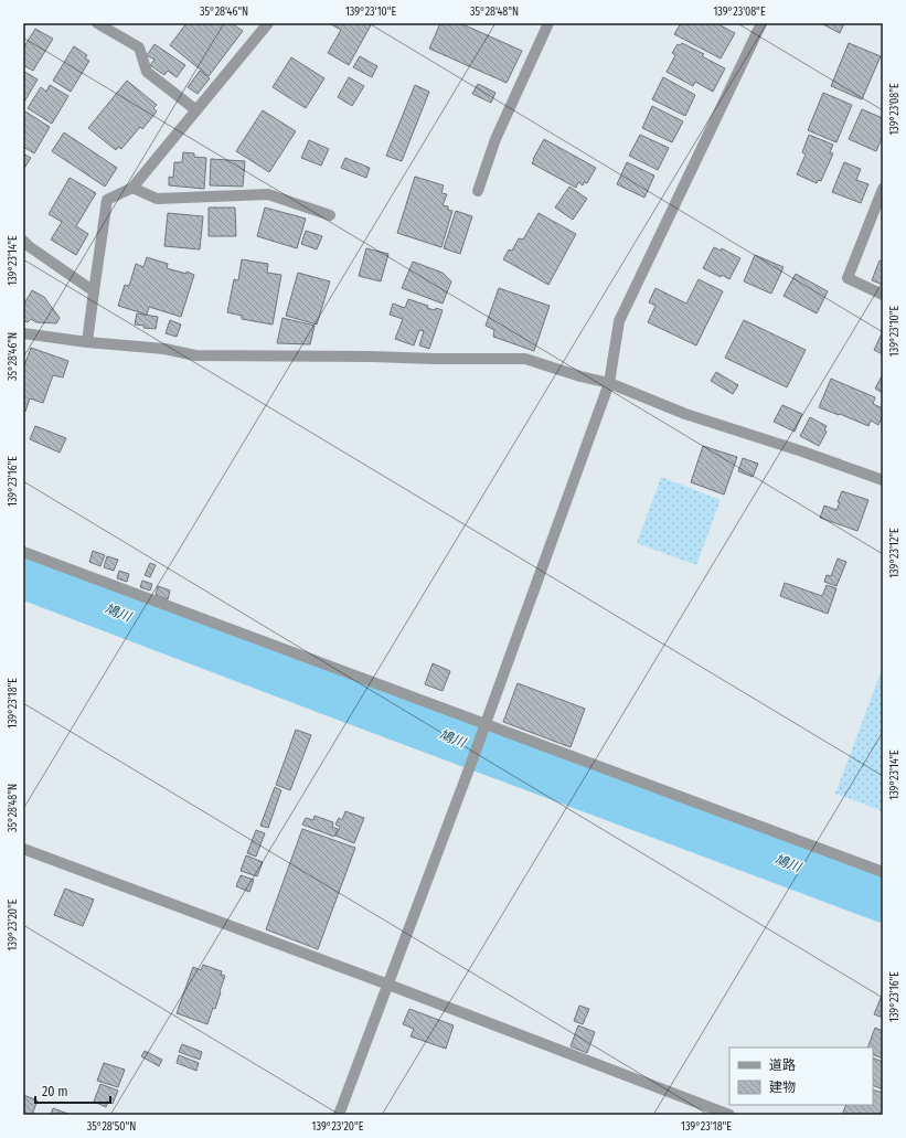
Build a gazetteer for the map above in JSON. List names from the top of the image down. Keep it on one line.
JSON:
{"water":["鳩川"],"legend":["道路","建物"],"scale_bar":"20 m","coordinates":["35°28'46\"N","139°23'10\"E","35°28'48\"N","139°23'08\"E","139°23'14\"E","139°23'16\"E","139°23'12\"E","139°23'18\"E","139°23'20\"E","35°28'50\"N"]}
